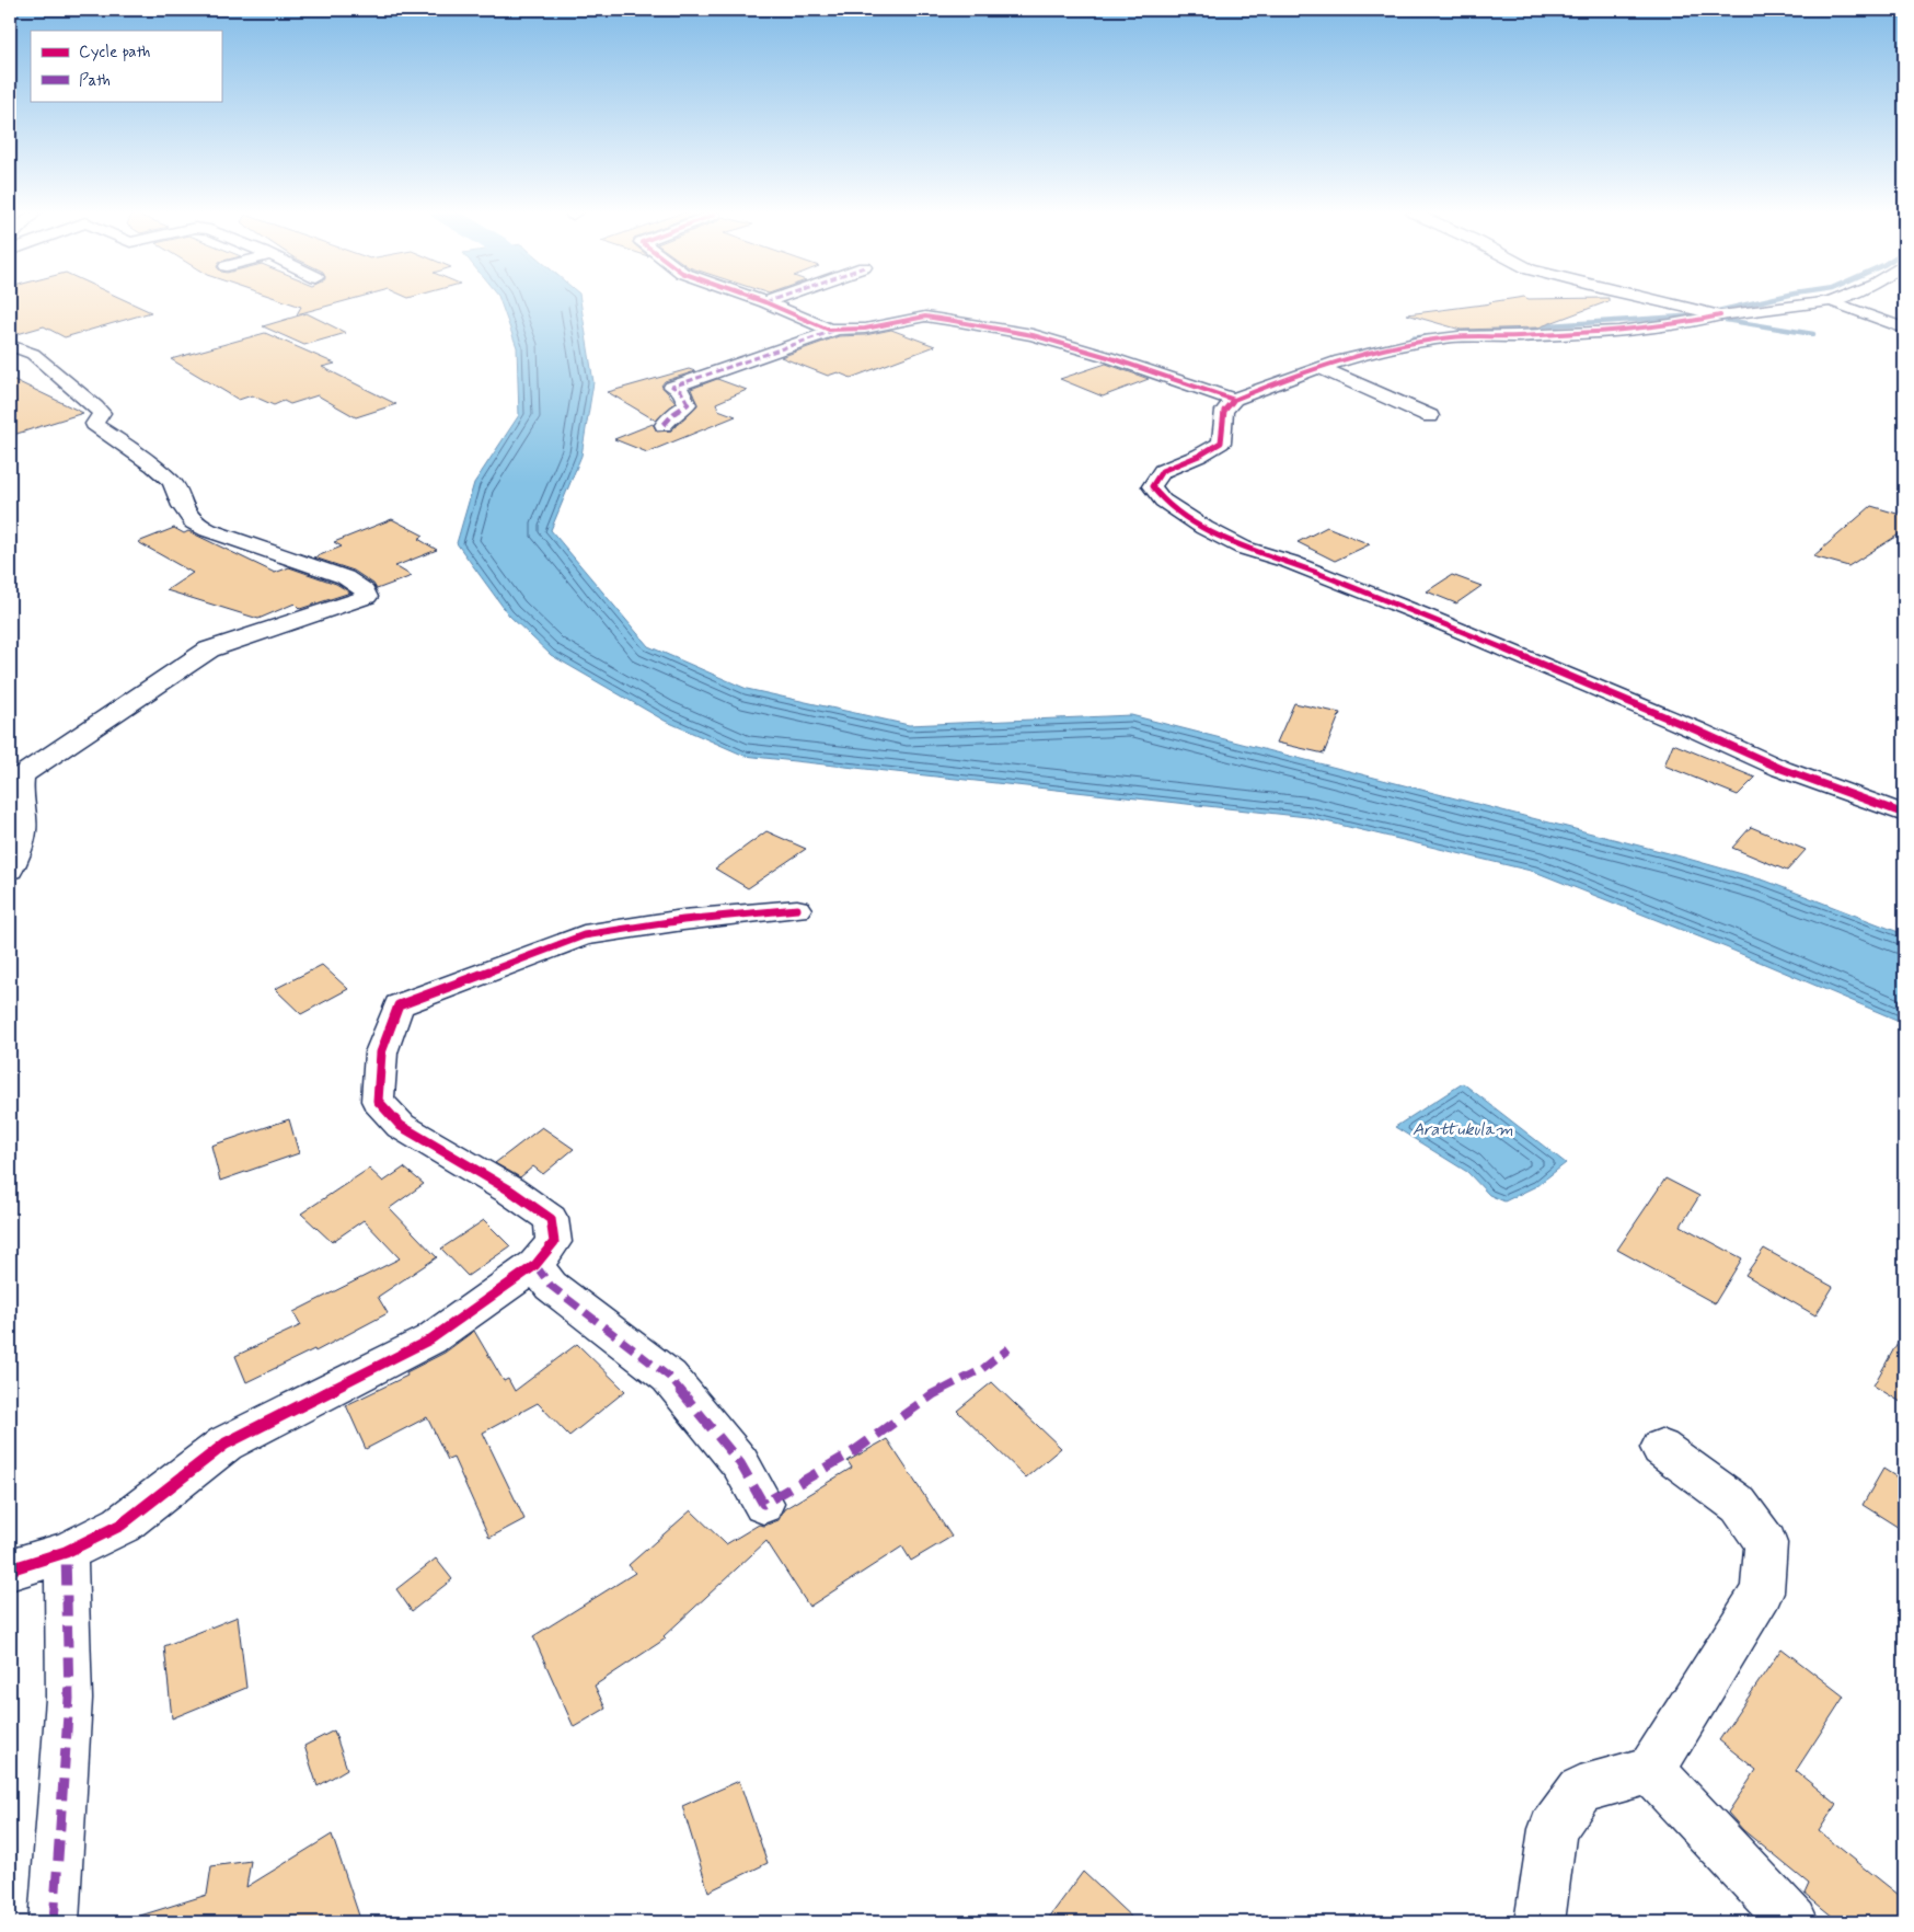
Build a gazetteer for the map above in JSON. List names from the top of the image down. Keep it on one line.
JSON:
{"water":["Arattukulam"],"legend":["Cycle path","Path"]}
